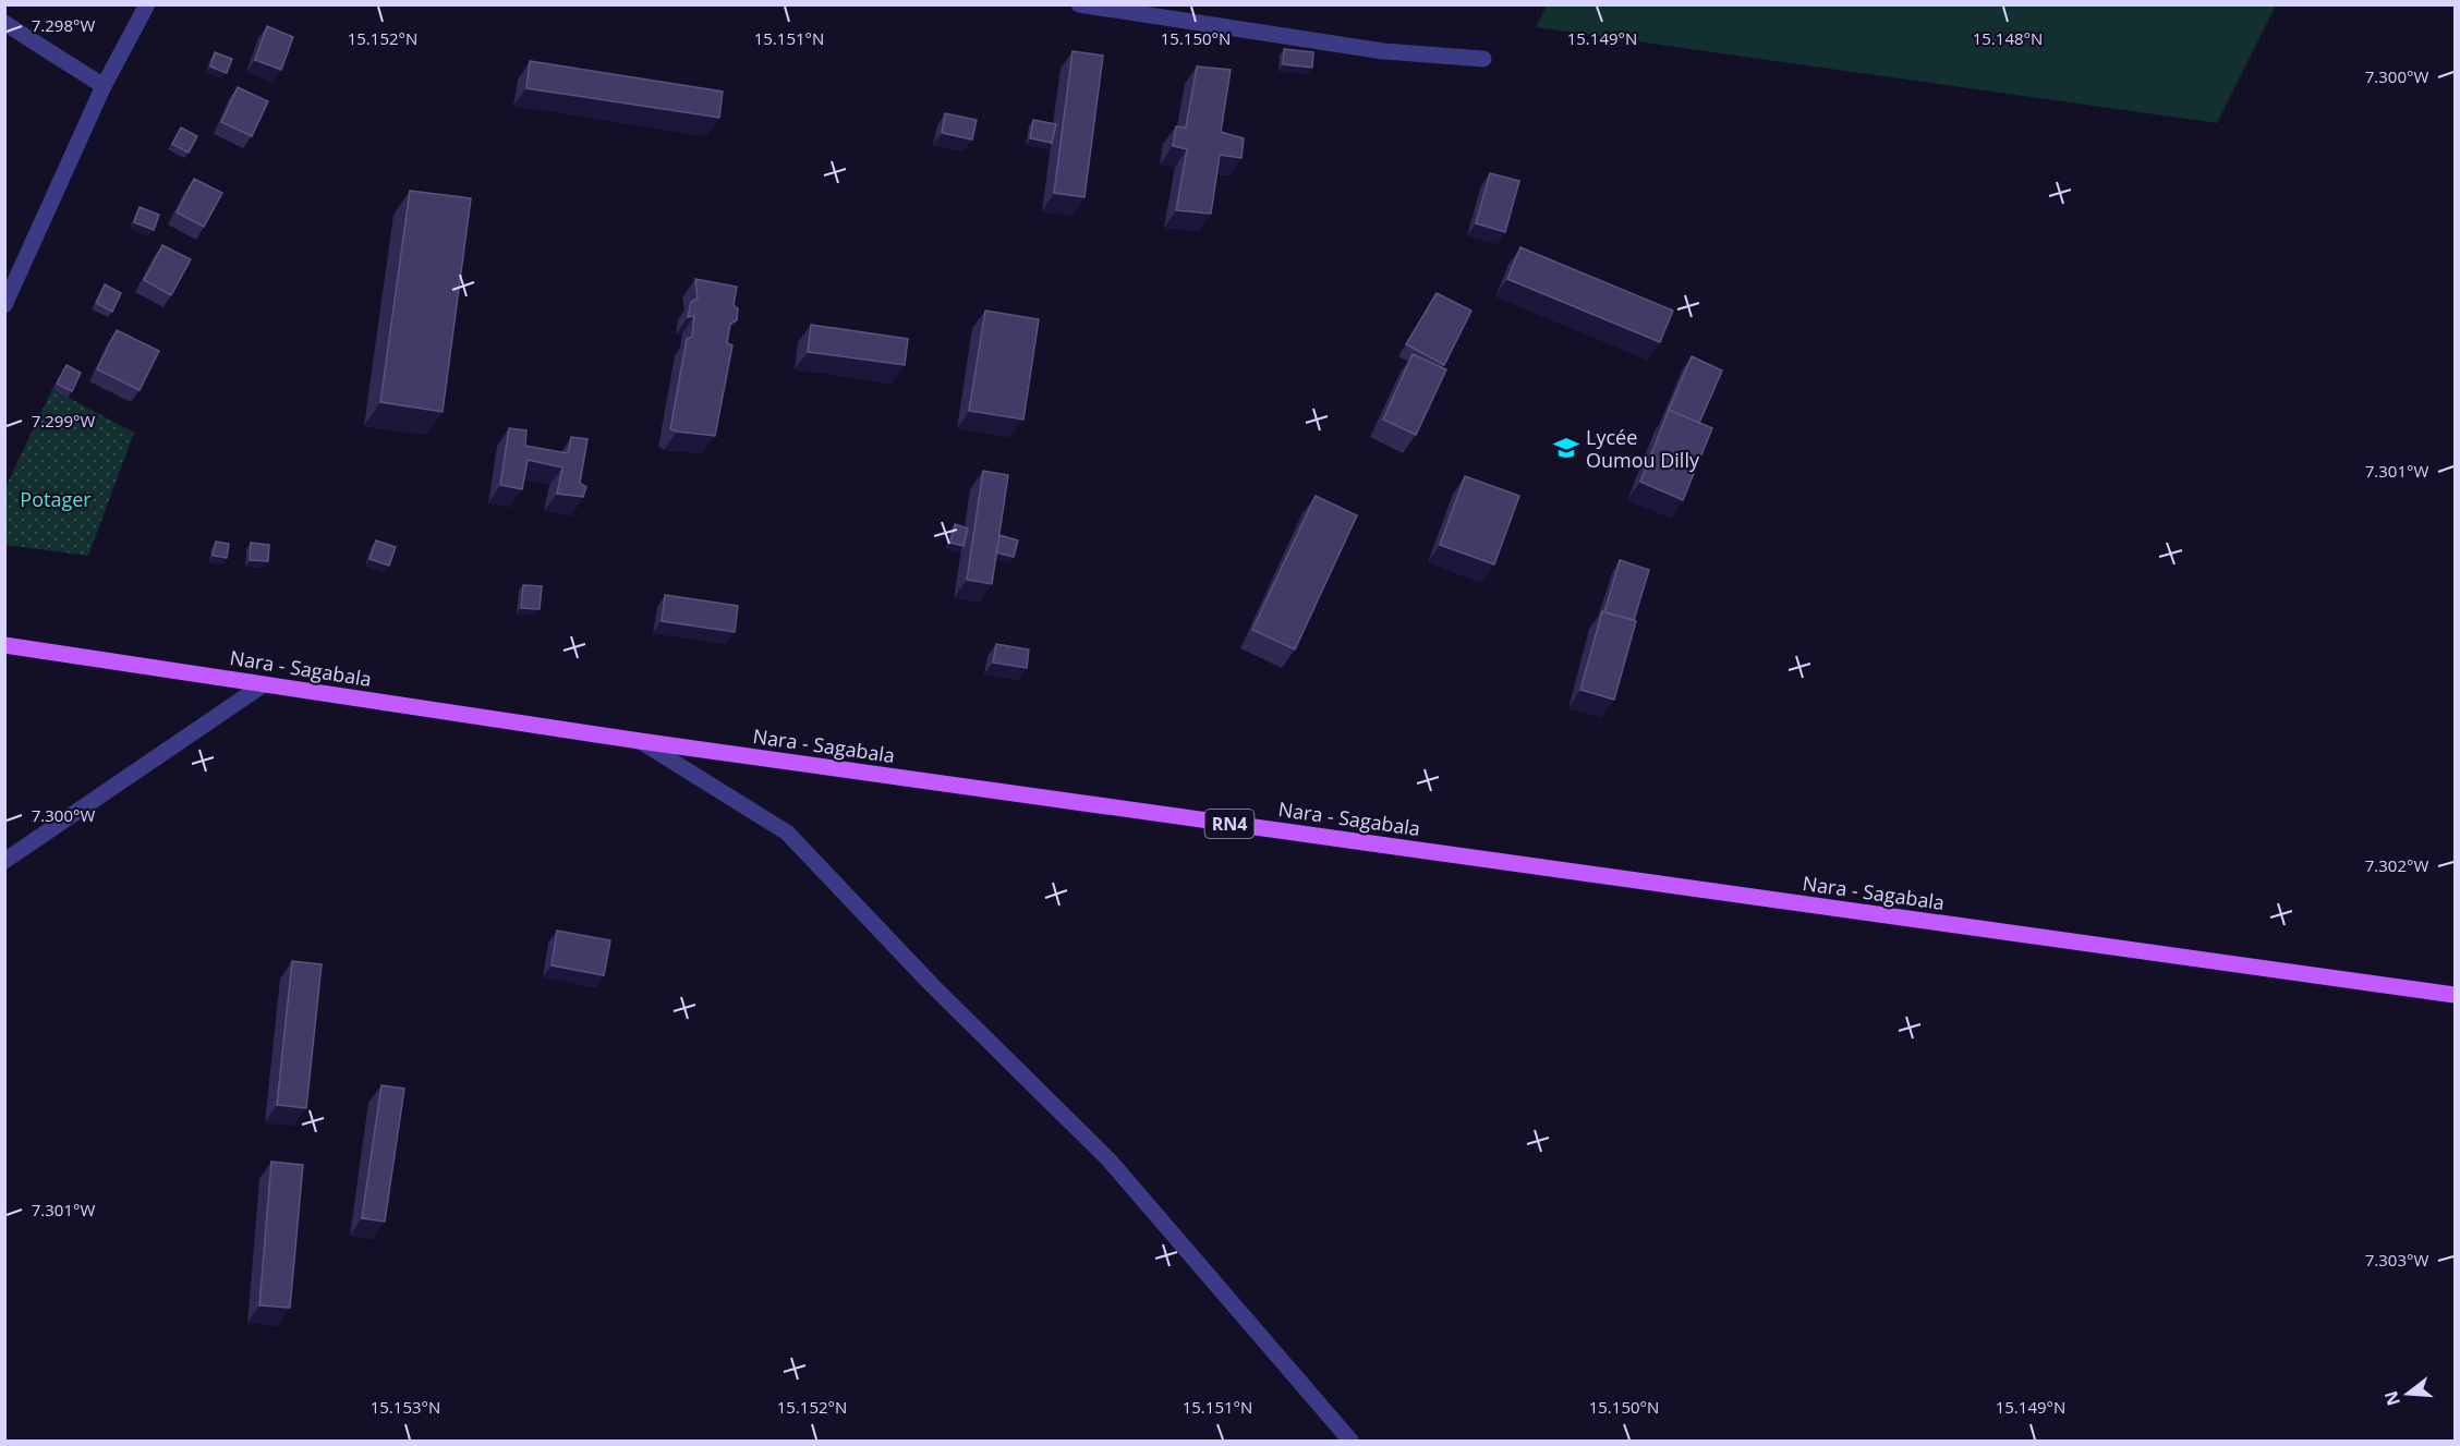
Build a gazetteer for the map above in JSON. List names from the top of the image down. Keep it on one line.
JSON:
{"streets":{"main road":["Nara - Sagabala","RN4"]},"parks":["Potager"],"places":{"school or university":["Lycée Oumou Dilly"]},"north":"left","coordinates":["7.298°W","15.152°N","15.151°N","15.150°N","15.149°N","15.148°N","7.300°W","7.299°W","7.301°W","7.302°W","7.303°W","15.153°N"]}
